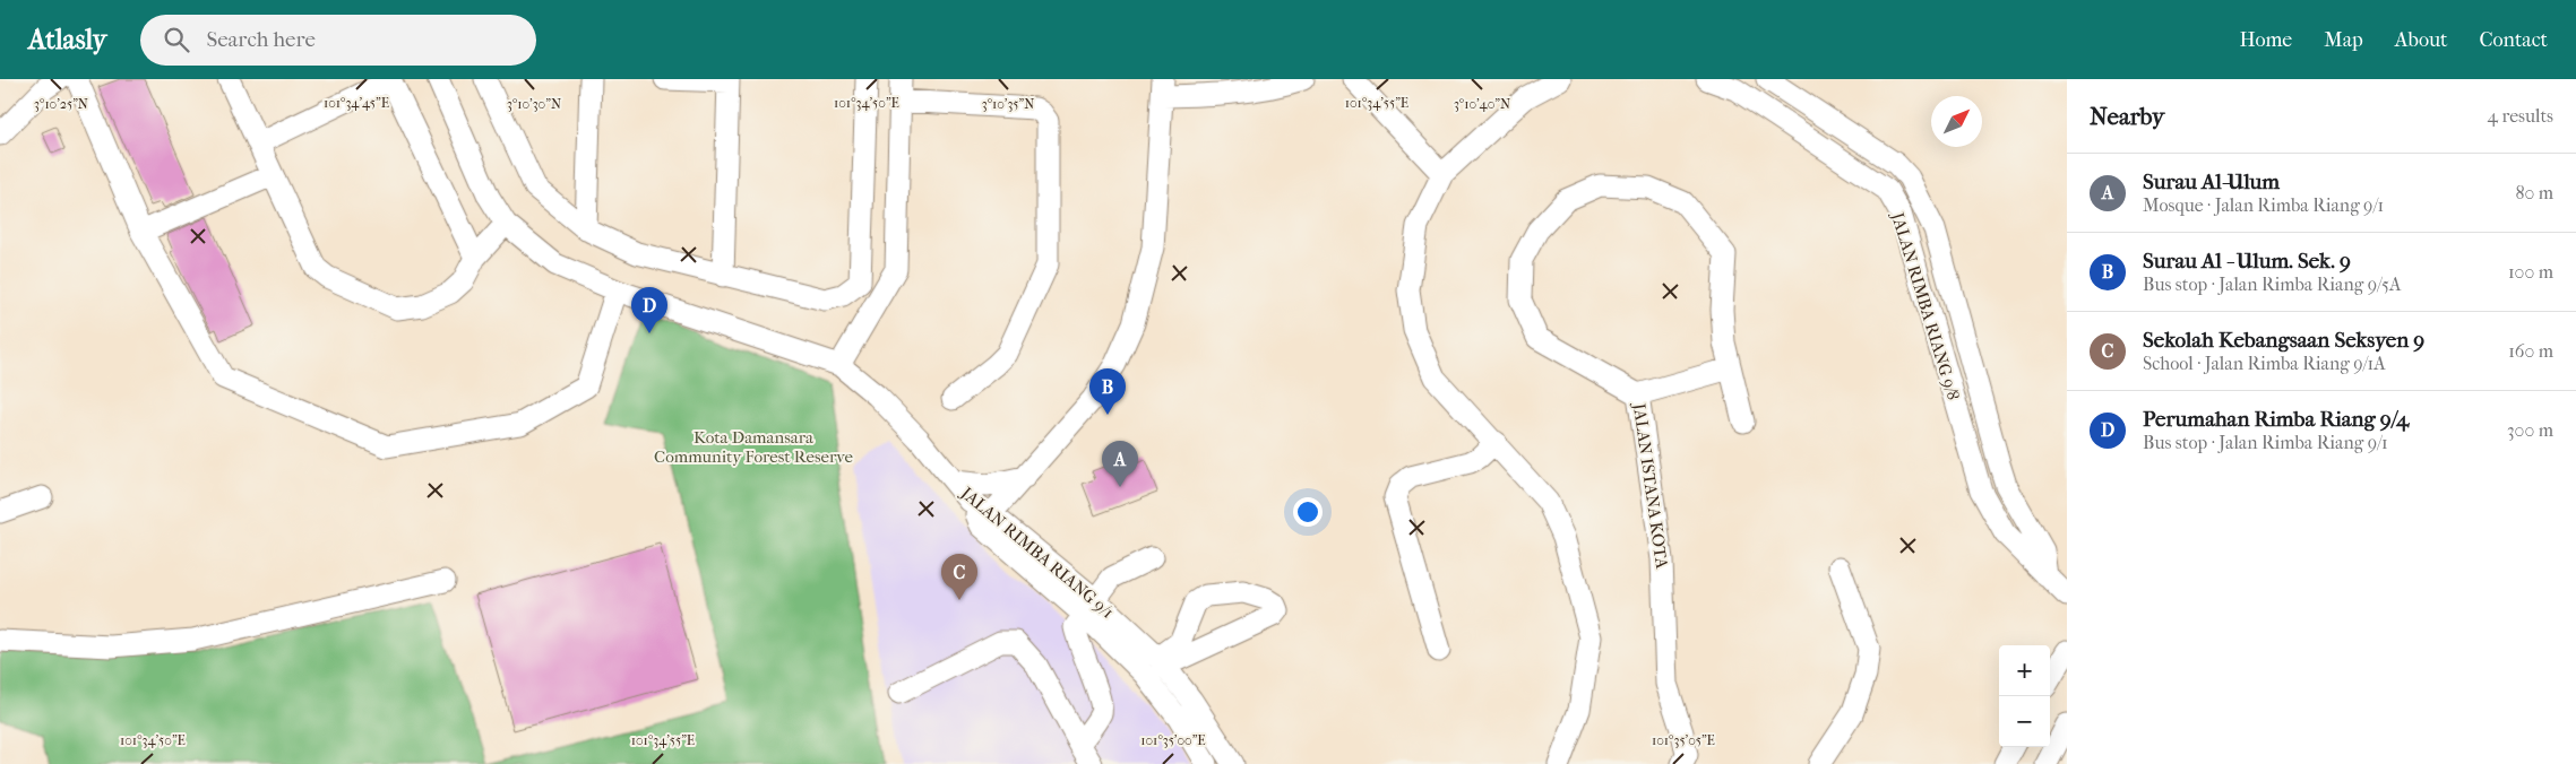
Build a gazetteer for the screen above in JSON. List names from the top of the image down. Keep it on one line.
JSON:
{"streets":{"street":["JALAN RIMBA RIANG 9/8","JALAN ISTANA KOTA","JALAN RIMBA RIANG 9/1"]},"parks":["Kota Damansara Community Forest Reserve"],"north":"top right","page":{"header":"Atlasly","search":"Search here","nav":["Home","Map","About","Contact"],"heading":["Nearby","4 results"],"list":[{"mark":"A","name":"Surau Al-Ulum","note":"Mosque · Jalan Rimba Riang 9/1","value":"80 m"},{"mark":"B","name":"Surau Al - Ulum. Sek. 9","note":"Bus stop · Jalan Rimba Riang 9/5A","value":"100 m"},{"mark":"C","name":"Sekolah Kebangsaan Seksyen 9","note":"School · Jalan Rimba Riang 9/1A","value":"160 m"},{"mark":"D","name":"Perumahan Rimba Riang 9/4","note":"Bus stop · Jalan Rimba Riang 9/1","value":"300 m"}],"pins":["D","B","A","C"],"map_buttons":["+","−"]},"coordinates":["101°34'45\"E","101°34'50\"E","101°34'55\"E","3°10'25\"N","3°10'30\"N","3°10'35\"N","3°10'40\"N","101°35'00\"E","101°35'05\"E"]}
